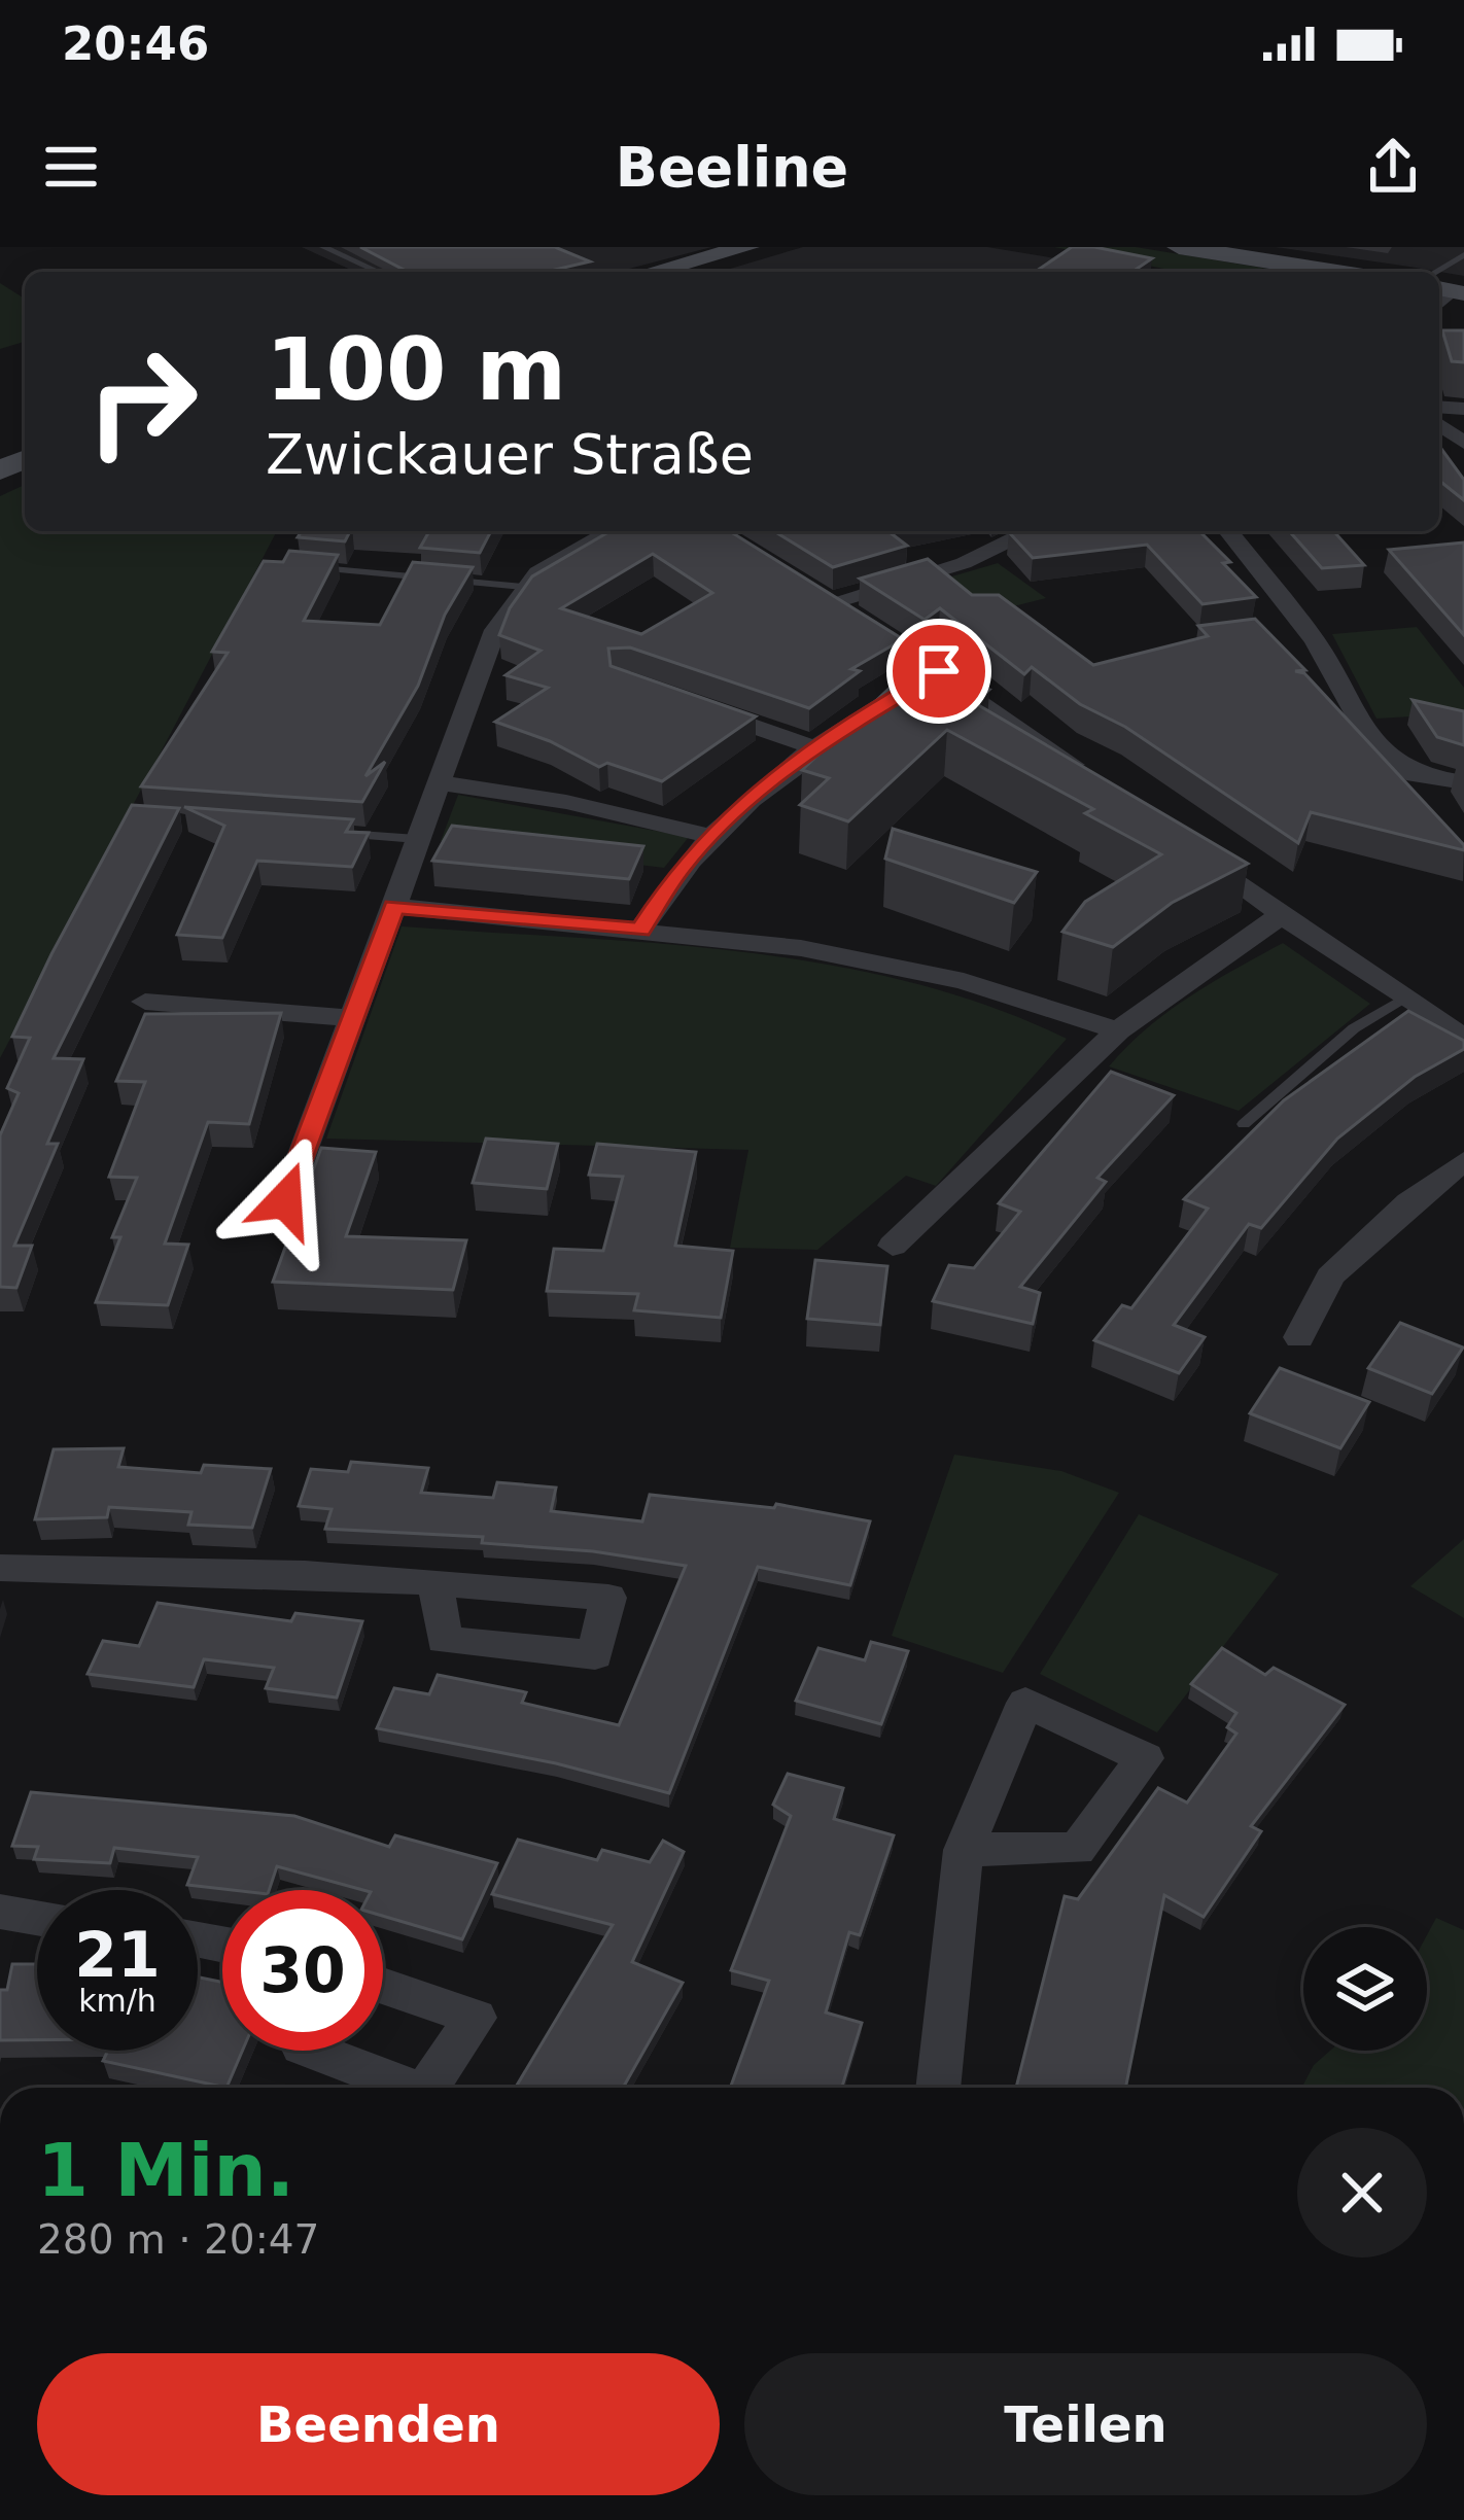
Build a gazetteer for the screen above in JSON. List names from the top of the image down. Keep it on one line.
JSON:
{"page":{"status":"20:46","header":"Beeline","turn":["100 m","Zwickauer Straße"],"speed":"21 km/h","limit":"30","heading":["1 Min.","280 m · 20:47"],"buttons":["Beenden","Teilen"]}}
